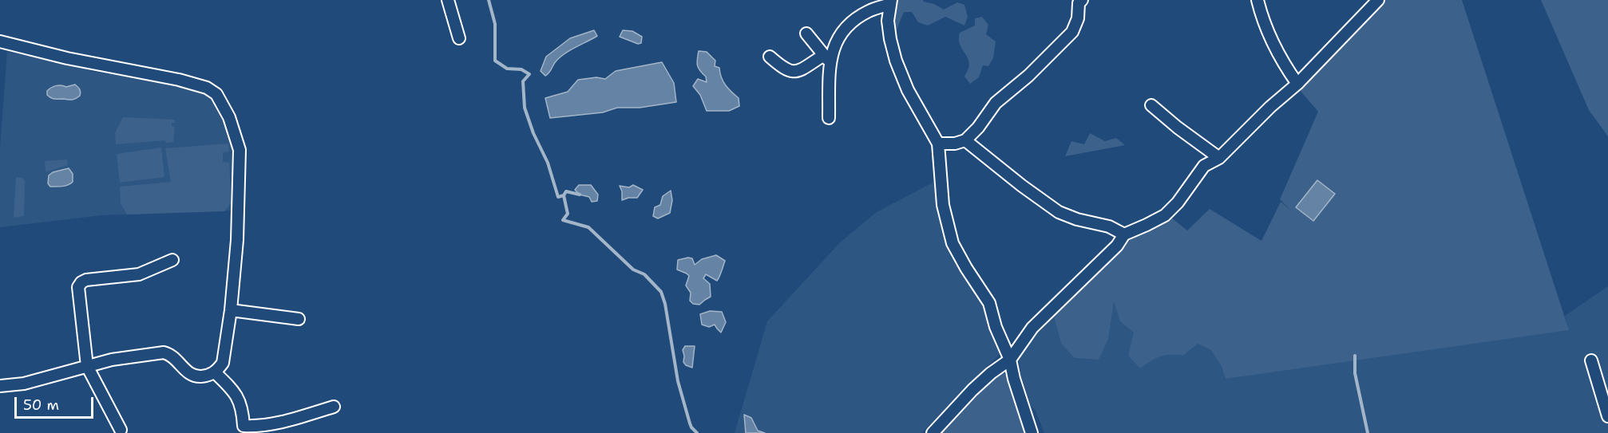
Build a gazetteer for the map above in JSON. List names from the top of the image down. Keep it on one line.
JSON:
{"scale_bar":"50 m"}
